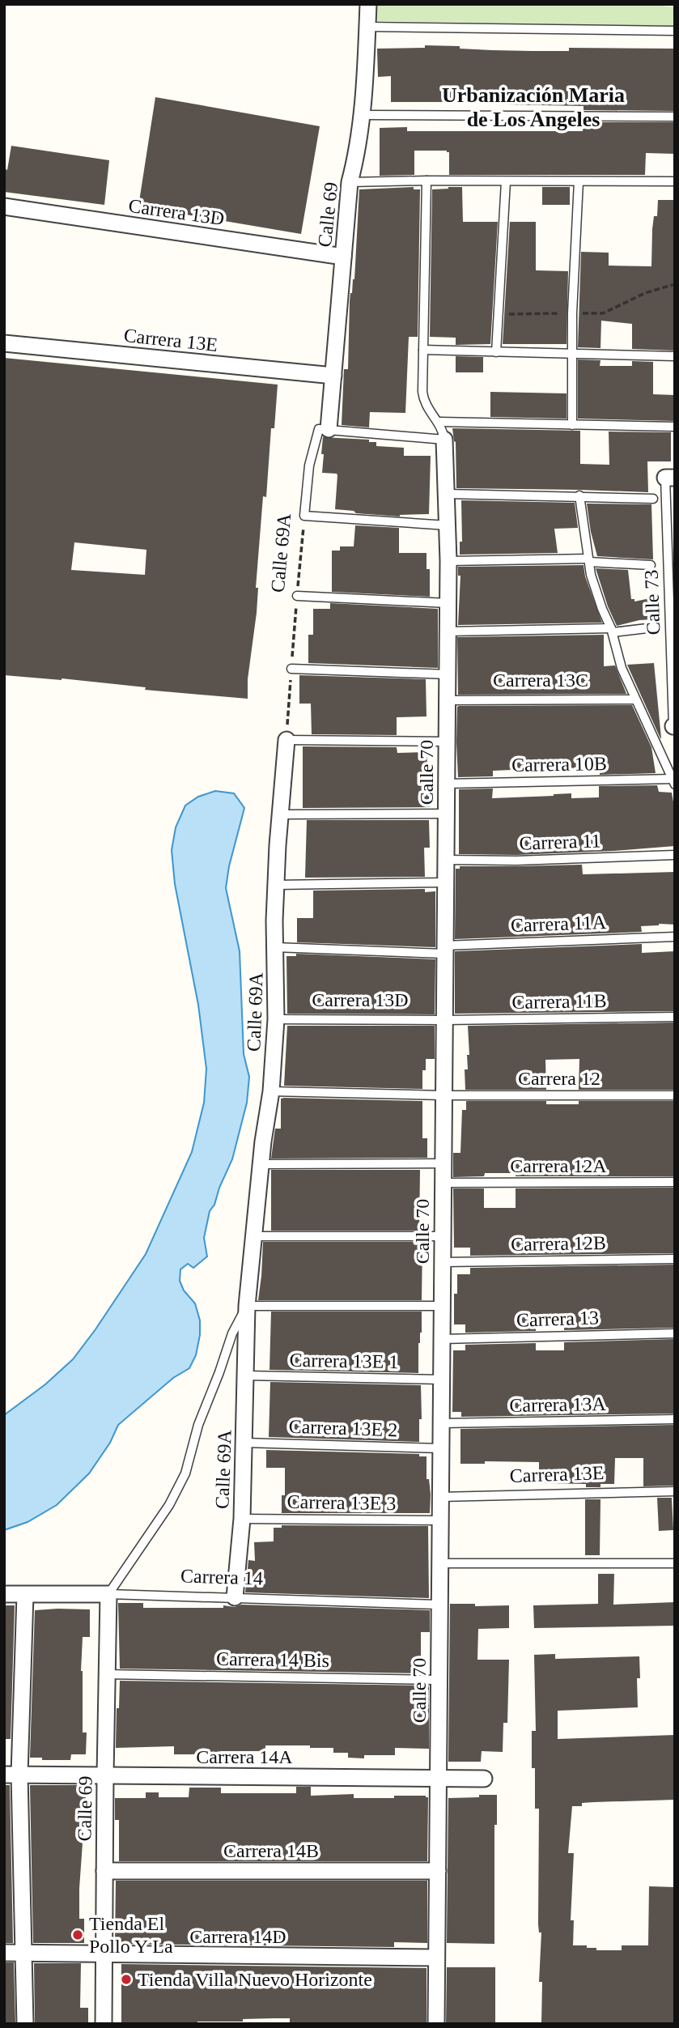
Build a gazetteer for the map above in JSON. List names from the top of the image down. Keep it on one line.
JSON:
{"streets":{"street":["Carrera 13D","Calle 69","Carrera 13E","Calle 69A","Calle 70","Carrera 14","Carrera 14A","Carrera 14B","Carrera 14D"],"lane":["Calle 73","Carrera 13C","Carrera 10B","Carrera 11","Carrera 11A","Carrera 11B","Carrera 12","Carrera 12A","Carrera 12B","Carrera 13","Carrera 13E 1","Carrera 13A","Carrera 13E 2","Carrera 13E 3","Carrera 14 Bis"]},"crossings":[["Carrera 13D","Calle 69"],["Carrera 13D","Calle 69A"],["Carrera 13D","Calle 70"],["Carrera 13D","Carrera 11B"],["Calle 69","Carrera 13E"],["Calle 69","Calle 69A"],["Calle 69","Carrera 14"],["Calle 69","Carrera 14 Bis"],["Calle 69","Carrera 14A"],["Calle 69","Carrera 14B"],["Calle 69","Carrera 14D"],["Carrera 13E","Calle 70"],["Calle 69A","Carrera 11A"],["Calle 69A","Carrera 12"],["Calle 69A","Carrera 13E 1"],["Calle 69A","Carrera 13E 2"],["Calle 69A","Carrera 13E 3"],["Calle 69A","Carrera 14"],["Carrera 13C","Calle 70"],["Carrera 10B","Calle 70"],["Calle 70","Carrera 11"],["Calle 70","Carrera 11A"],["Calle 70","Carrera 11B"],["Calle 70","Carrera 12"],["Calle 70","Carrera 12A"],["Calle 70","Carrera 12B"],["Calle 70","Carrera 13"],["Calle 70","Carrera 13E 1"],["Calle 70","Carrera 13A"],["Calle 70","Carrera 13E 2"],["Calle 70","Carrera 13E 3"],["Calle 70","Carrera 14"],["Calle 70","Carrera 14 Bis"],["Calle 70","Carrera 14A"],["Calle 70","Carrera 14B"],["Calle 70","Carrera 14D"]],"districts":["Urbanización Maria de Los Angeles"],"places":["Tienda El Pollo Y La","Tienda Villa Nuevo Horizonte"]}
